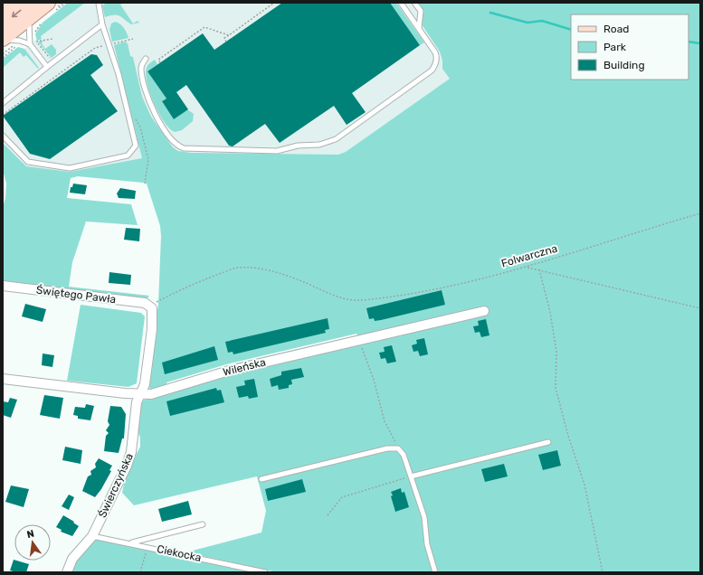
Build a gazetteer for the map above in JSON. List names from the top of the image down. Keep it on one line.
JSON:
{"streets":{"street":["Świętego Pawła","Wileńska","Świerczyńska"],"lane":["Ciekocka"],"path":["Folwarczna"]},"crossings":[["Folwarczna","Świętego Pawła"],["Folwarczna","Świerczyńska"],["Świętego Pawła","Świerczyńska"],["Wileńska","Świerczyńska"],["Świerczyńska","Ciekocka"]],"legend":["Road","Park","Building"],"north":"top"}
